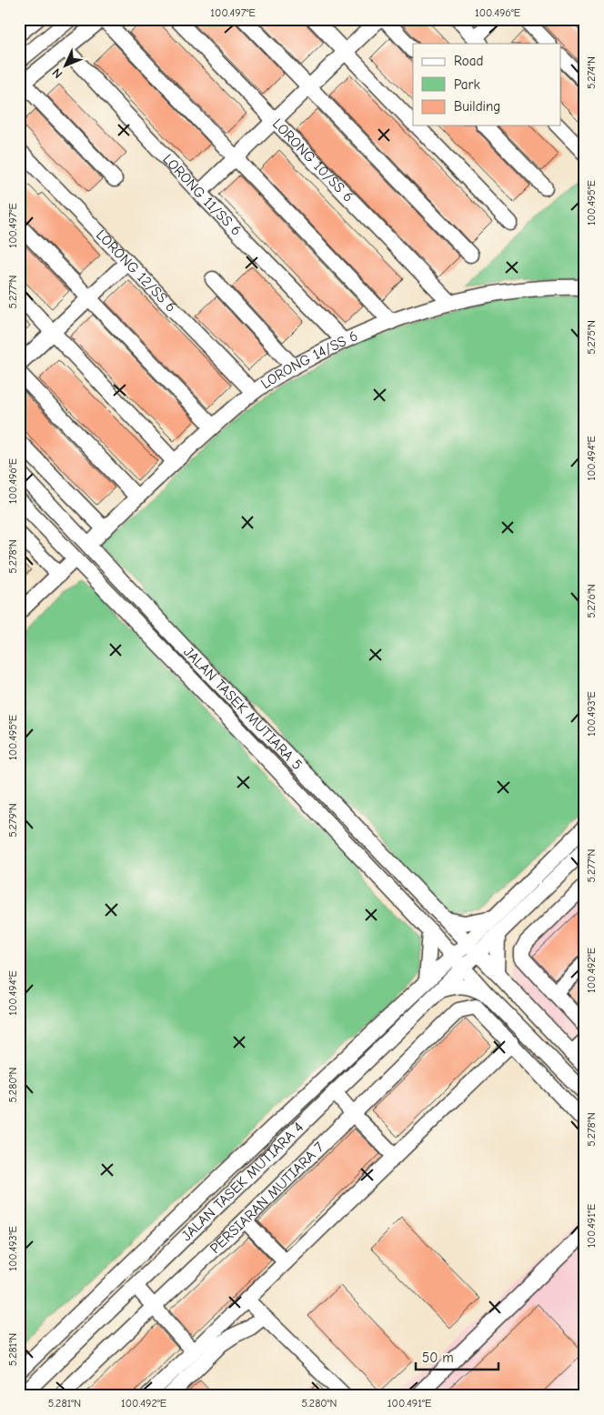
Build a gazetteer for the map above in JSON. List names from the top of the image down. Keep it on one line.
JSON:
{"streets":{"street":["LORONG 10/SS 6","LORONG 11/SS 6","LORONG 12/SS 6","LORONG 14/SS 6","JALAN TASEK MUTIARA 5","JALAN TASEK MUTIARA 4","PERSIARAN MUTIARA 7"]},"crossings":[["LORONG 10/SS 6","LORONG 14/SS 6"],["LORONG 11/SS 6","LORONG 14/SS 6"],["LORONG 12/SS 6","LORONG 14/SS 6"],["LORONG 14/SS 6","JALAN TASEK MUTIARA 5"],["JALAN TASEK MUTIARA 5","JALAN TASEK MUTIARA 4"]],"legend":["Road","Park","Building"],"scale_bar":"50 m","north":"bottom left","coordinates":["100.497°E","100.496°E","5.274°N","100.495°E","5.277°N","5.275°N","100.494°E","5.278°N","5.276°N","100.493°E","5.279°N","100.492°E","5.280°N","100.491°E","5.281°N"]}
